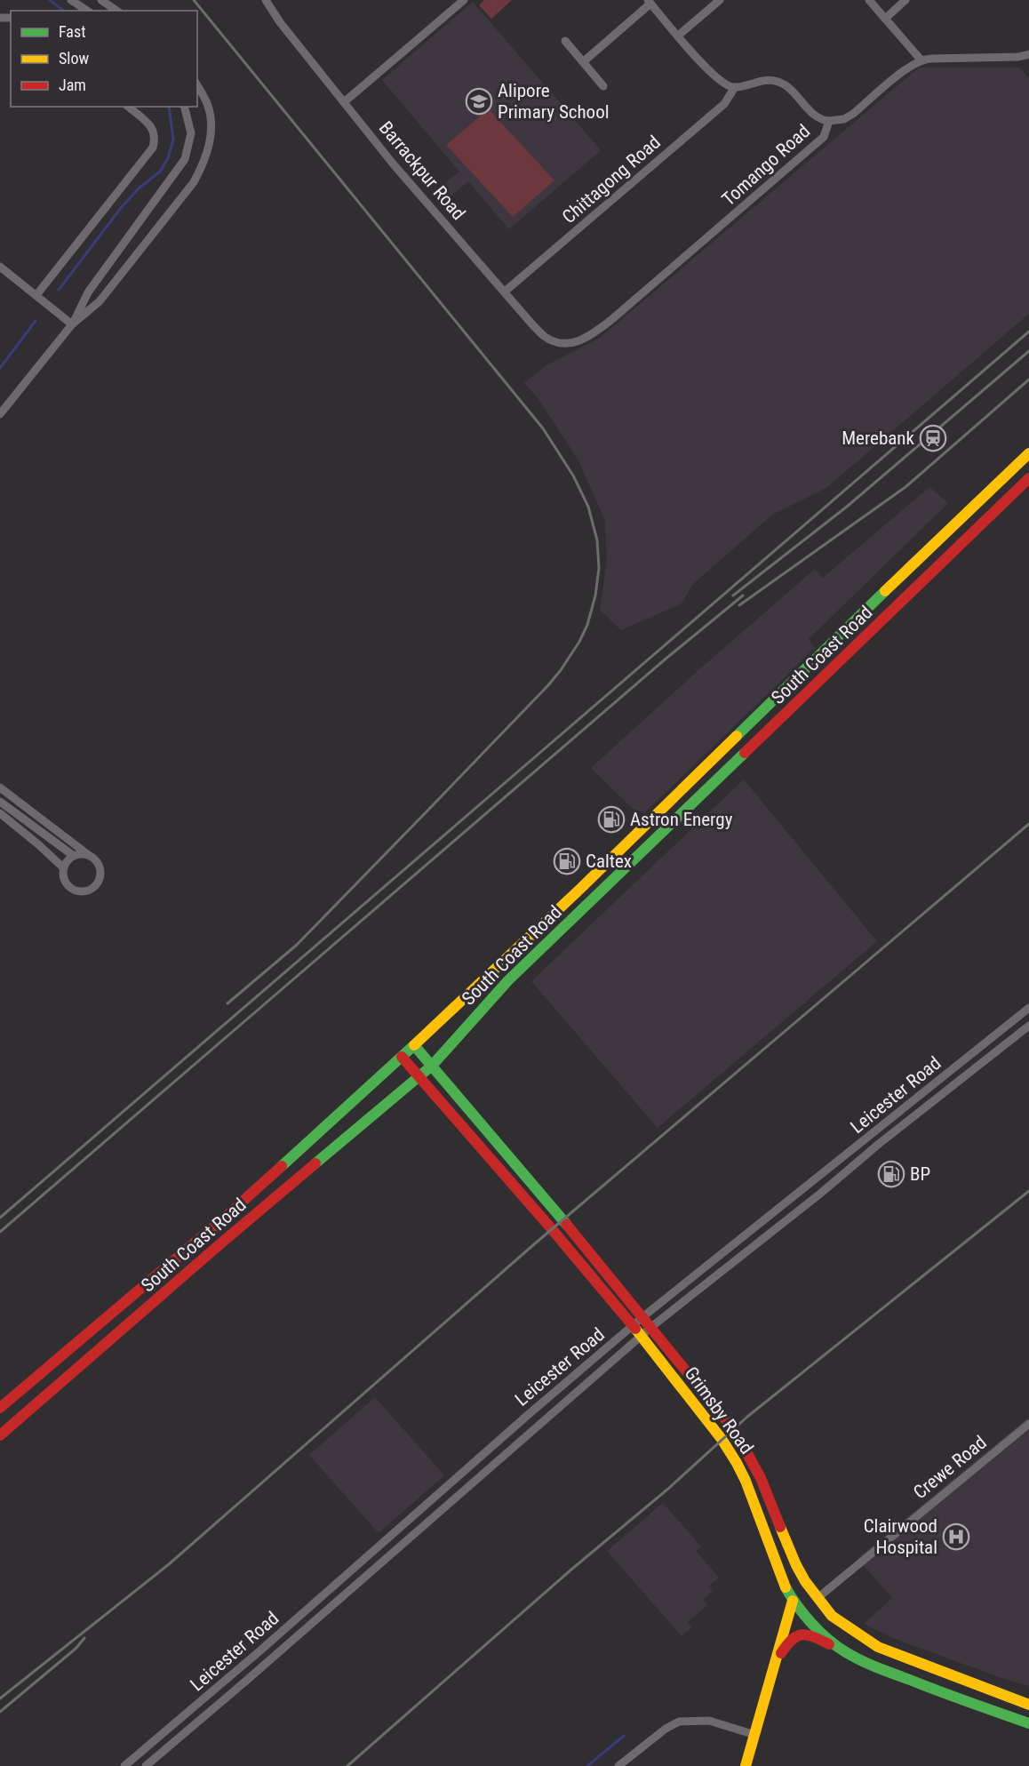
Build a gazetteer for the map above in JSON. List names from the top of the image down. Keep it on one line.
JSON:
{"streets":{"main road":["South Coast Road","Grimsby Road"],"street":["Tomango Road","Barrackpur Road","Chittagong Road","Leicester Road","Crewe Road"]},"crossings":[["Tomango Road","Barrackpur Road"],["Barrackpur Road","Chittagong Road"],["South Coast Road","Grimsby Road"],["Leicester Road","Grimsby Road"],["Grimsby Road","Crewe Road"]],"places":{"school or university":["Alipore Primary School"],"station":["Merebank"],"fuel station":["Astron Energy","Caltex","BP"],"hospital":["Clairwood Hospital"]},"legend":["Fast","Slow","Jam"]}
